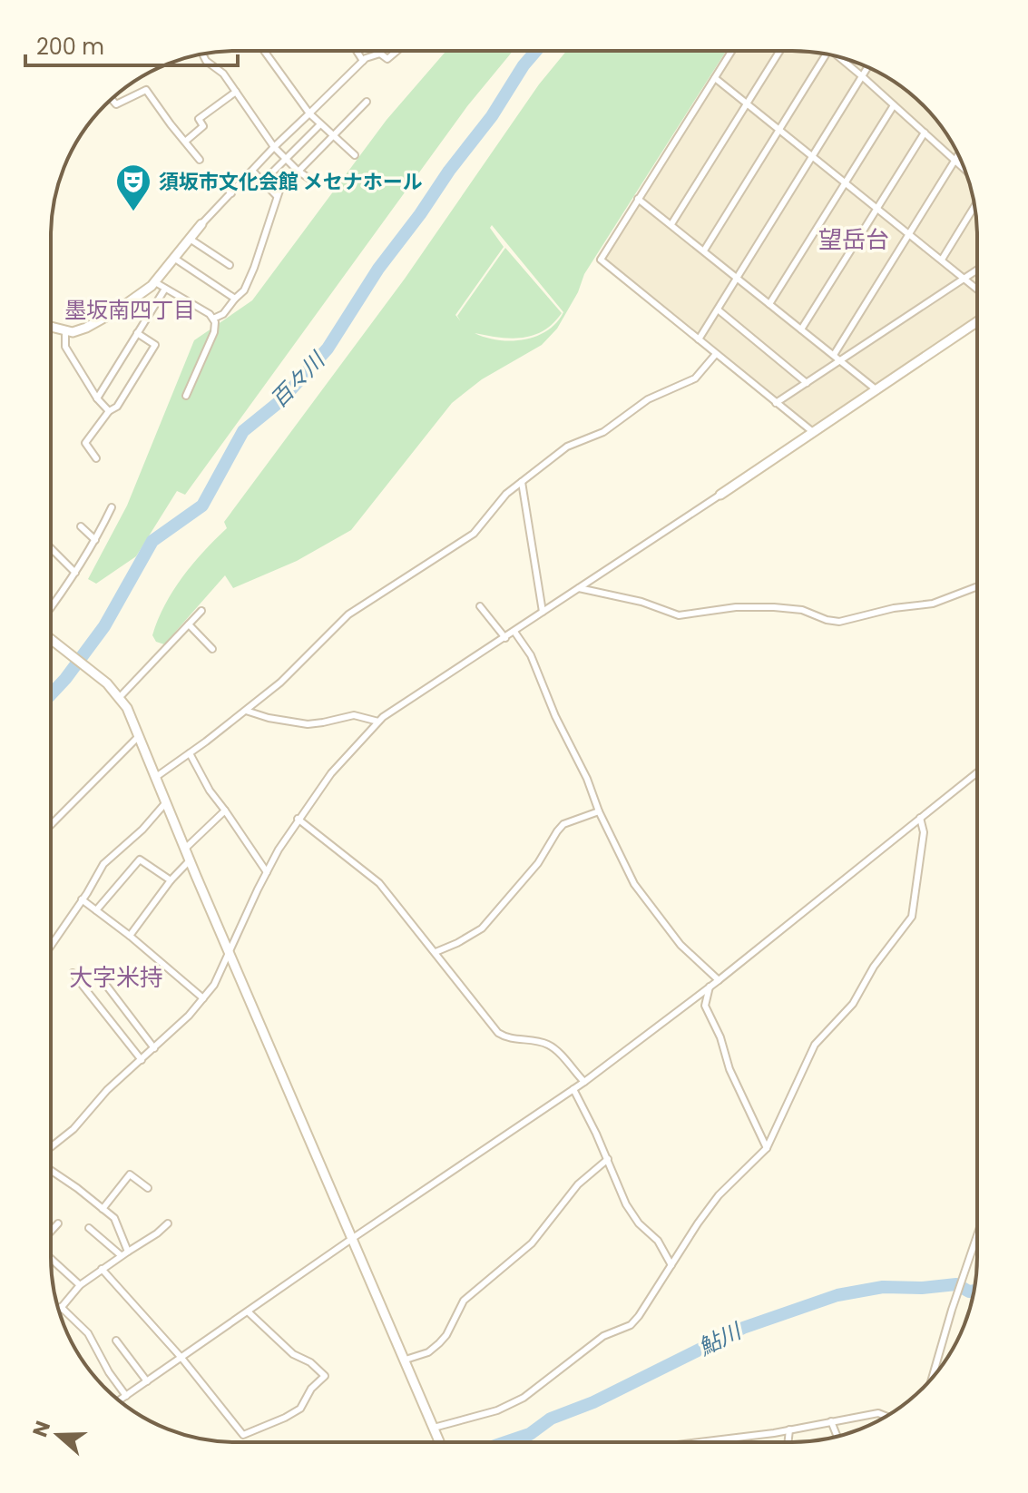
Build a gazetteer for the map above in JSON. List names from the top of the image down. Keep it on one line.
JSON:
{"districts":["望岳台","墨坂南四丁目","大字米持"],"water":["百々川","鮎川"],"places":{"theatre":["須坂市文化会館 メセナホール"]},"scale_bar":"200 m","north":"left"}
